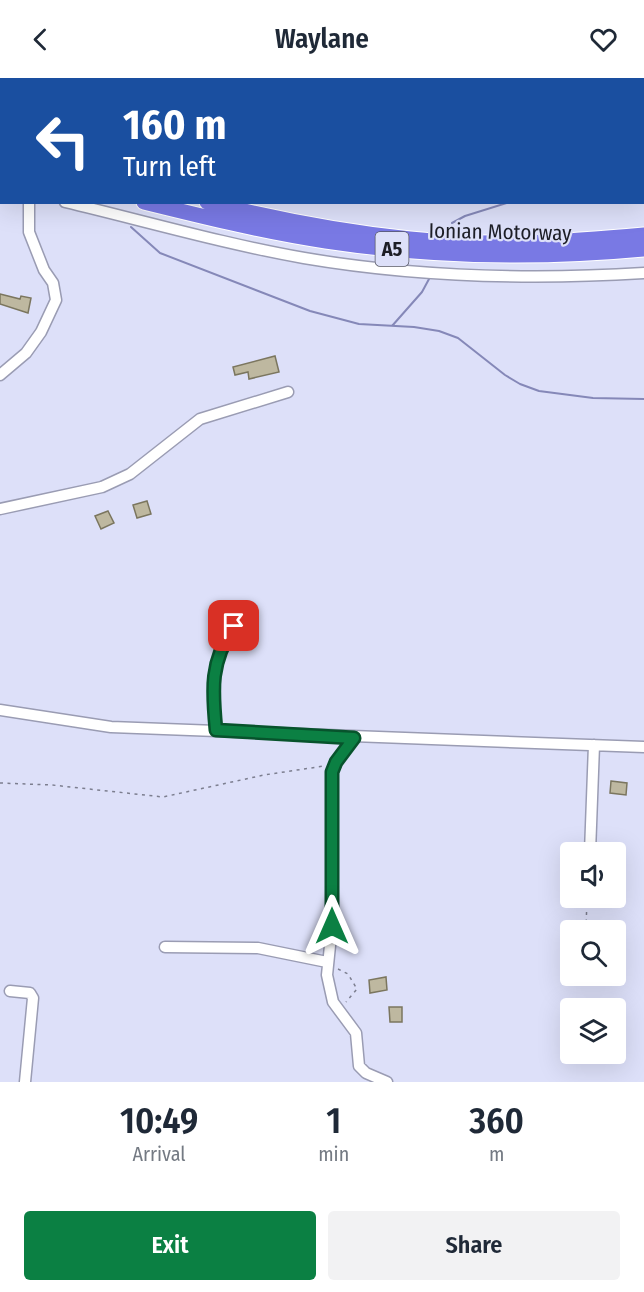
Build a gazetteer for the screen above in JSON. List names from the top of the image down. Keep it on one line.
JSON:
{"streets":{"highway":["Ionian Motorway","Α5"]},"page":{"header":"Waylane","turn":["160 m","Turn left"],"eta":["10:49","Arrival","1","min","360","m"],"buttons":["Exit","Share"]}}
